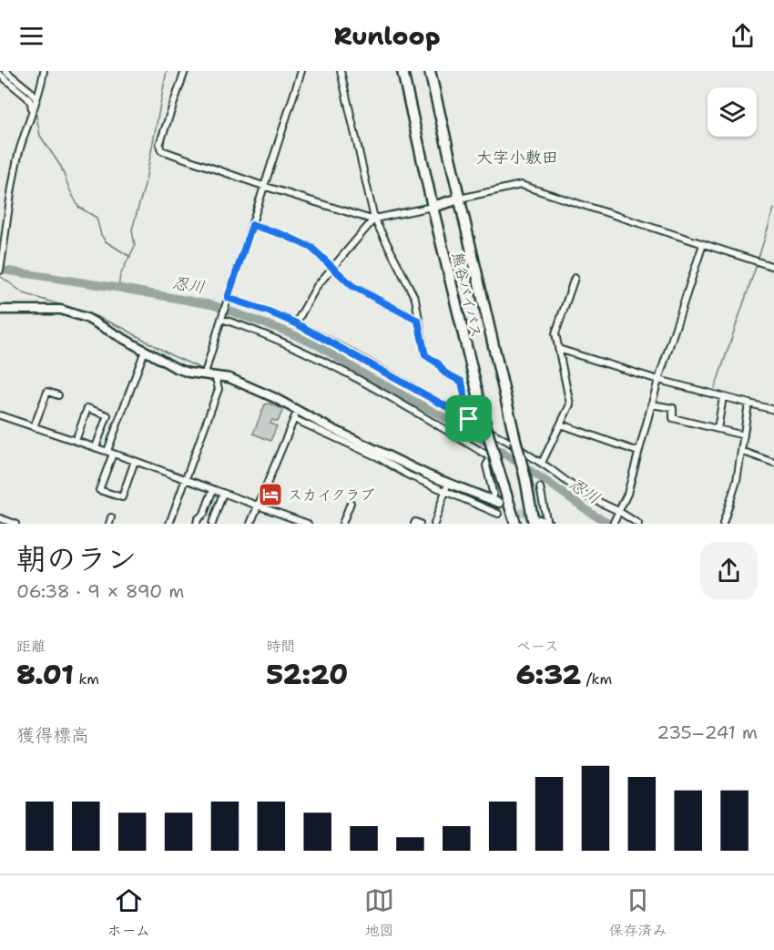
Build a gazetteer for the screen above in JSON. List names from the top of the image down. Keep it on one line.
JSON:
{"streets":{"highway":["熊谷バイパス"]},"districts":["大字小敷田"],"water":["忍川"],"places":{"hotel":["スカイクラブ"]},"page":{"header":"Runloop","heading":["朝のラン","06:38 · 9 × 890 m"],"stats":[["距離","8.01 km"],["時間","52:20"],["ペース","6:32 /km"]],"chart":["獲得標高","235–241 m"],"tabs":["ホーム","地図","保存済み"]}}
